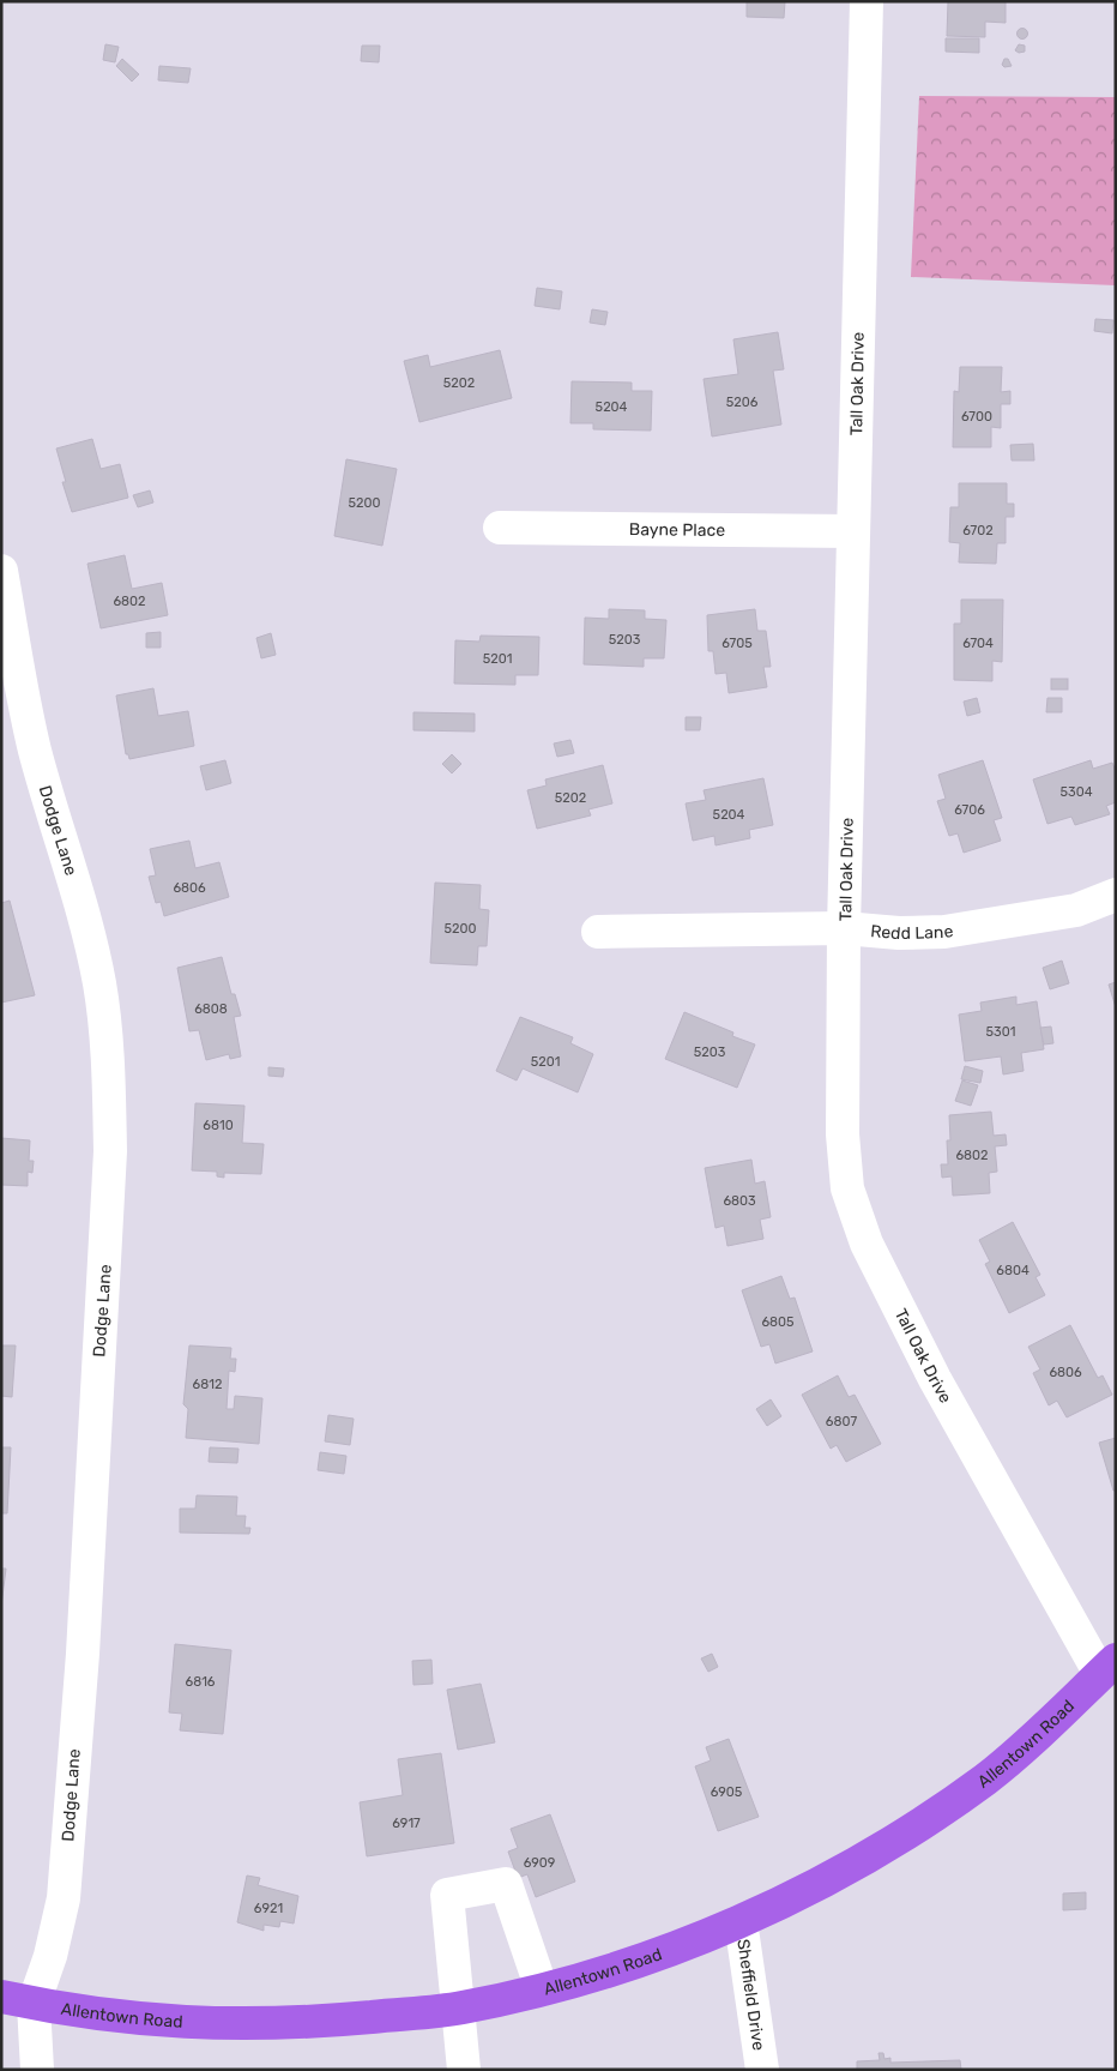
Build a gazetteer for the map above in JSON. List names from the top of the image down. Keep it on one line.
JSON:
{"streets":{"main road":["Allentown Road"],"street":["Tall Oak Drive","Bayne Place","Dodge Lane","Redd Lane","Sheffield Drive"]},"crossings":[["Tall Oak Drive","Bayne Place"],["Tall Oak Drive","Redd Lane"],["Tall Oak Drive","Allentown Road"],["Dodge Lane","Allentown Road"],["Allentown Road","Sheffield Drive"]],"house_numbers":["5202","5206","5204","6700","5200","6702","6802","5203","6705","6704","5201","5304","5202","6706","5204","6806","5200","6808","5301","5203","5201","6810","6802","6803","6804","6805","6806","6812","6807","6816","6905","6917","6909","6921"]}
